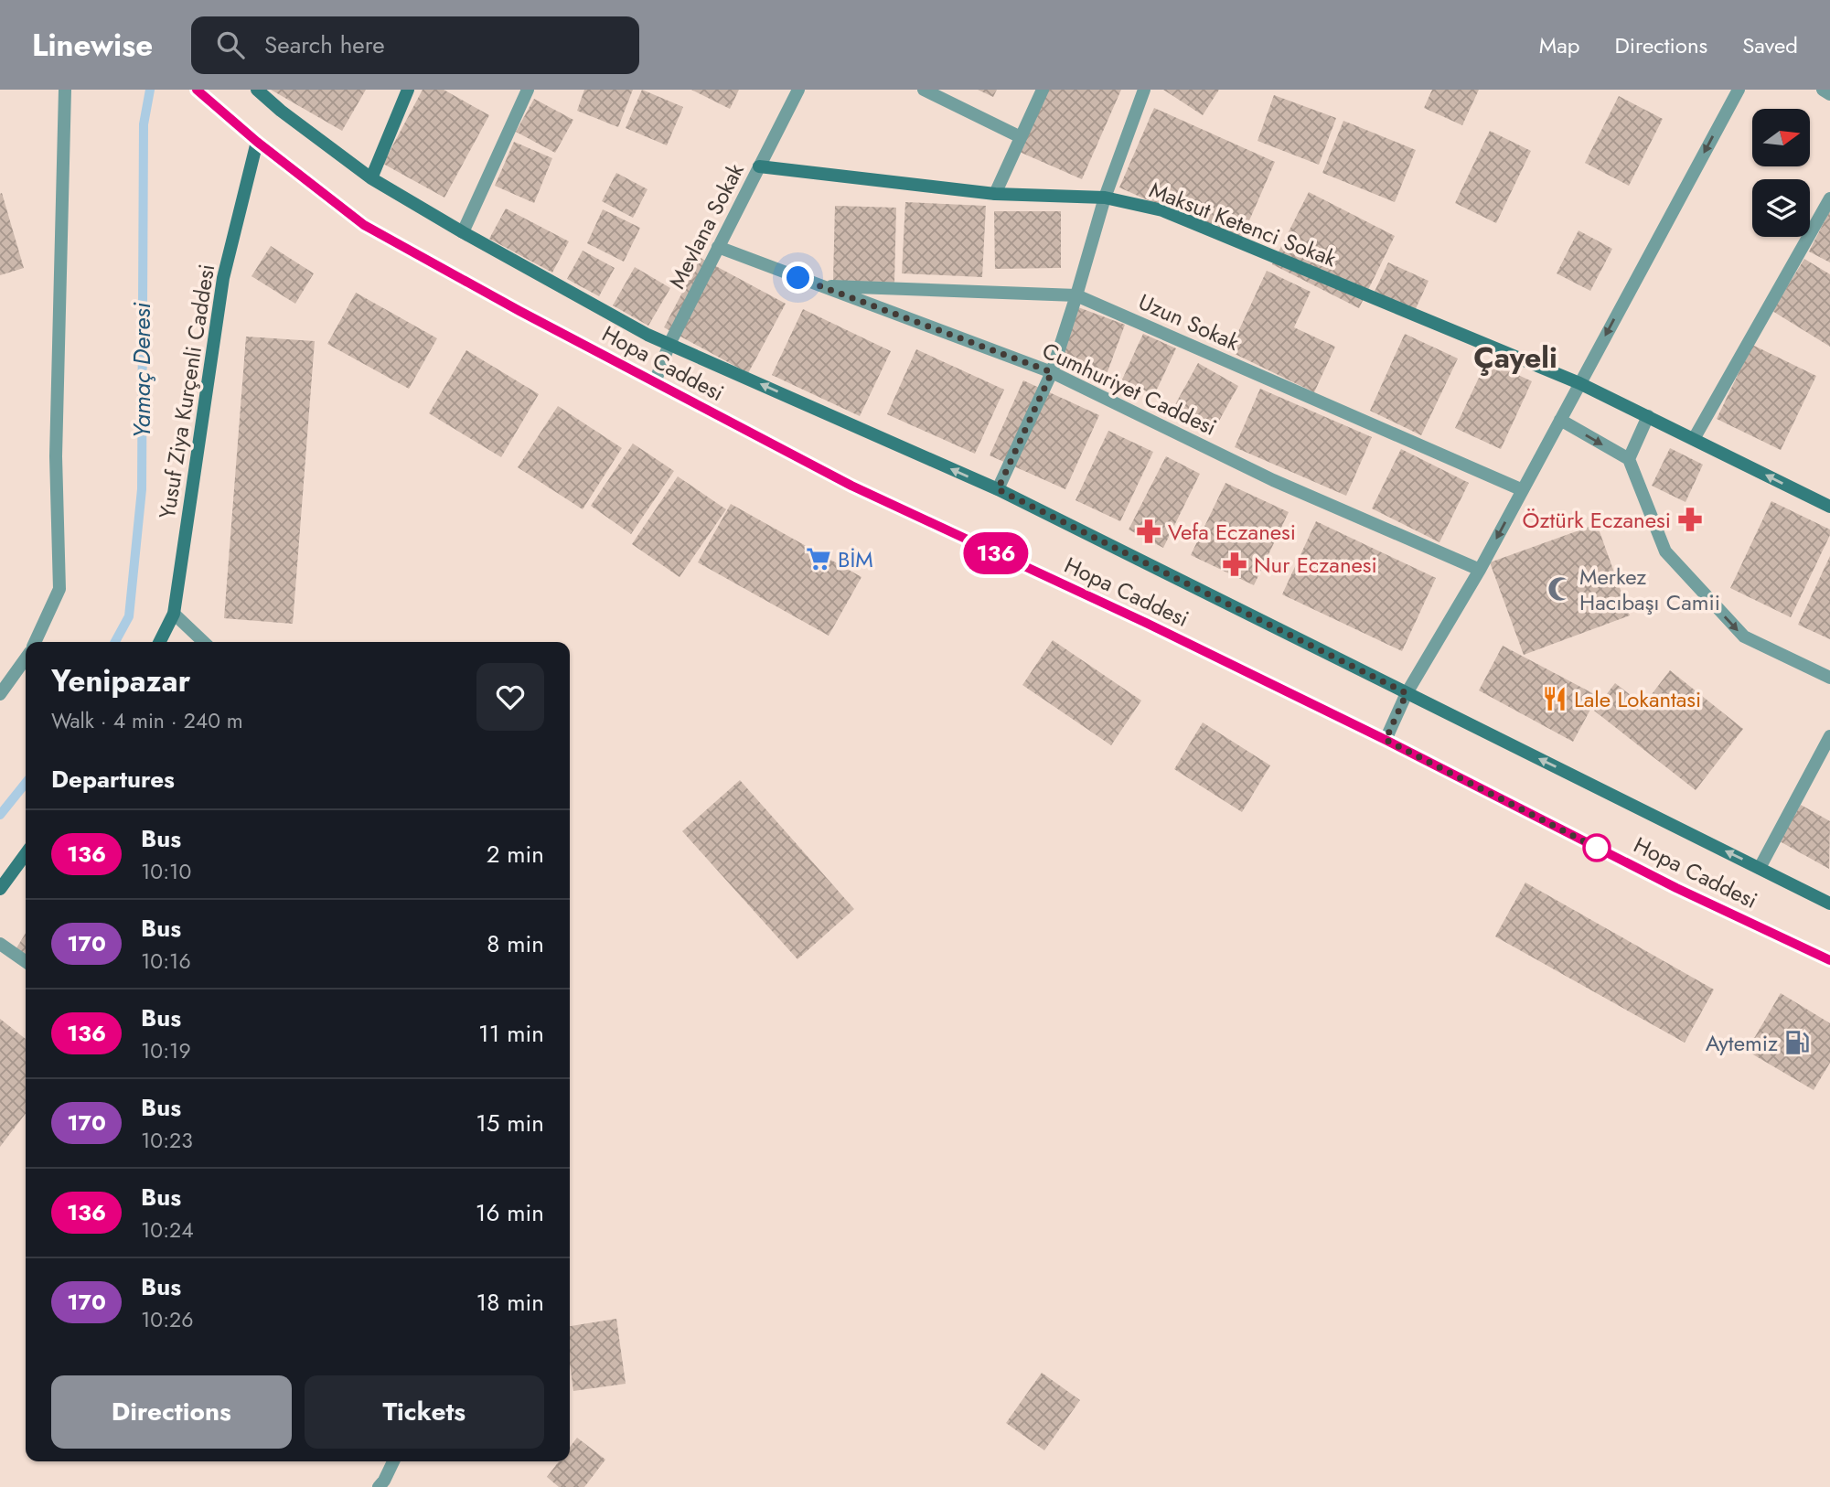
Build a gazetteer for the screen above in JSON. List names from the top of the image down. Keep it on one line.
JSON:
{"streets":{"main road":["Maksut Ketenci Sokak","Hopa Caddesi","Yusuf Ziya Kurçenli Caddesi"],"street":["Mevlana Sokak","Uzun Sokak","Cumhuriyet Caddesi"]},"crossings":[["Maksut Ketenci Sokak","Mevlana Sokak"],["Mevlana Sokak","Hopa Caddesi"],["Mevlana Sokak","Cumhuriyet Caddesi"],["Uzun Sokak","Cumhuriyet Caddesi"],["Hopa Caddesi","Yusuf Ziya Kurçenli Caddesi"]],"districts":["Çayeli"],"water":["Yamaç Deresi"],"places":{"pharmacy":["Öztürk Eczanesi","Vefa Eczanesi","Nur Eczanesi"],"supermarket":["BİM"],"mosque":["Merkez Hacıbaşı Camii"],"restaurant":["Lale Lokantasi"],"fuel station":["Aytemiz"]},"lines":["bus line 136"],"north":"right","page":{"header":"Linewise","search":"Search here","nav":["Map","Directions","Saved"],"on_map":"136","heading":[["Yenipazar","Walk · 4 min · 240 m"],"Departures"],"list":[{"mark":"136","name":"Bus","note":"10:10","value":"2 min"},{"mark":"170","name":"Bus","note":"10:16","value":"8 min"},{"mark":"136","name":"Bus","note":"10:19","value":"11 min"},{"mark":"170","name":"Bus","note":"10:23","value":"15 min"},{"mark":"136","name":"Bus","note":"10:24","value":"16 min"},{"mark":"170","name":"Bus","note":"10:26","value":"18 min"}],"buttons":["Directions","Tickets"]}}
